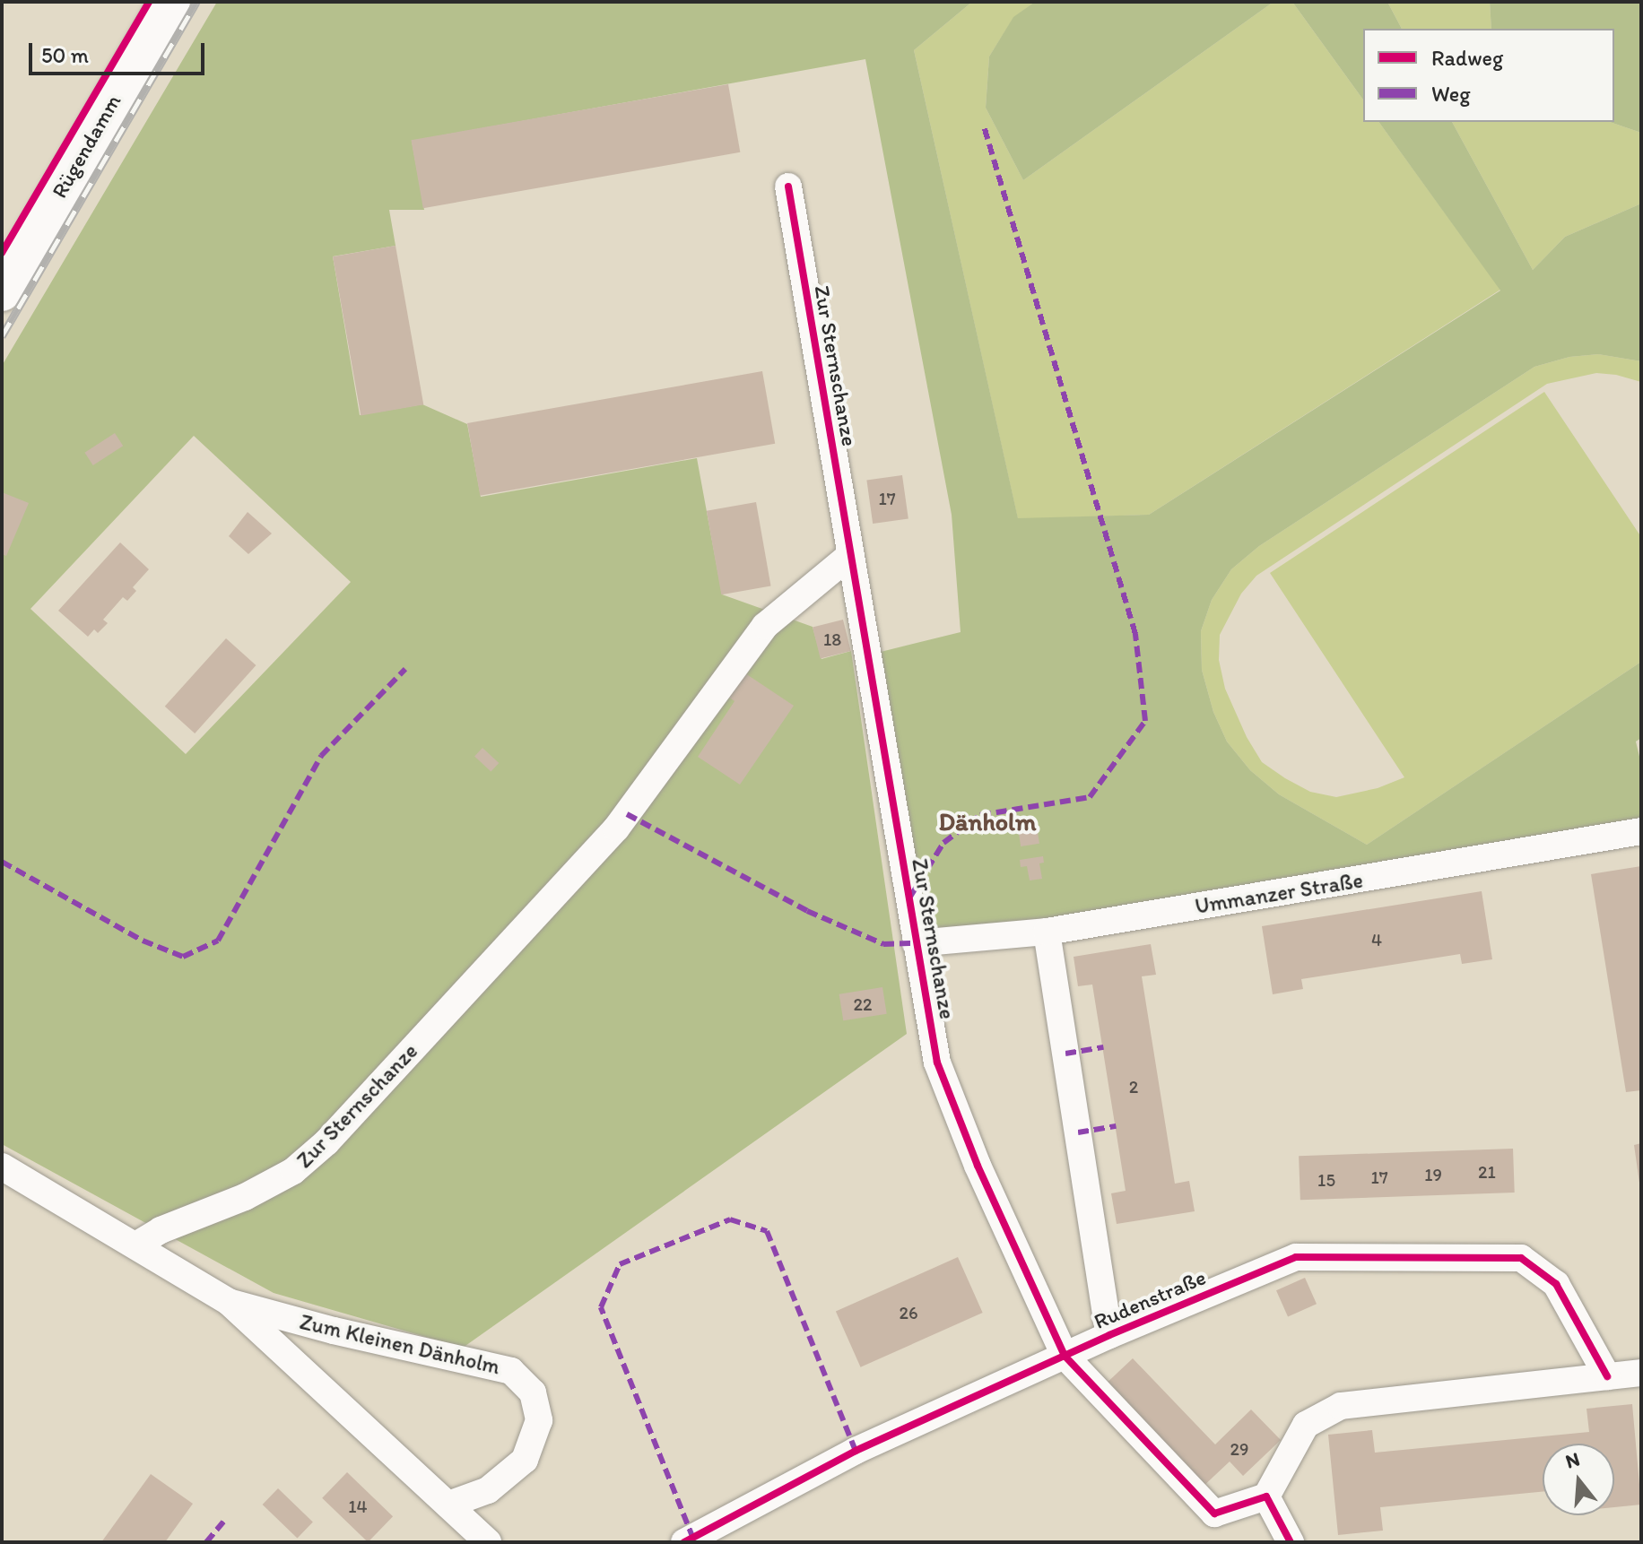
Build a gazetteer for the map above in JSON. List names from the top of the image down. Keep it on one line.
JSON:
{"streets":{"main road":["Rügendamm"],"street":["Zur Sternschanze","Ummanzer Straße","Rudenstraße","Zum Kleinen Dänholm"]},"crossings":[["Zur Sternschanze","Ummanzer Straße"],["Zur Sternschanze","Rudenstraße"],["Zur Sternschanze","Zum Kleinen Dänholm"]],"districts":["Dänholm"],"house_numbers":["17","18","4","22","2","21","19","17","15","26","29","14"],"legend":["Radweg","Weg"],"scale_bar":"50 m","north":"top"}
